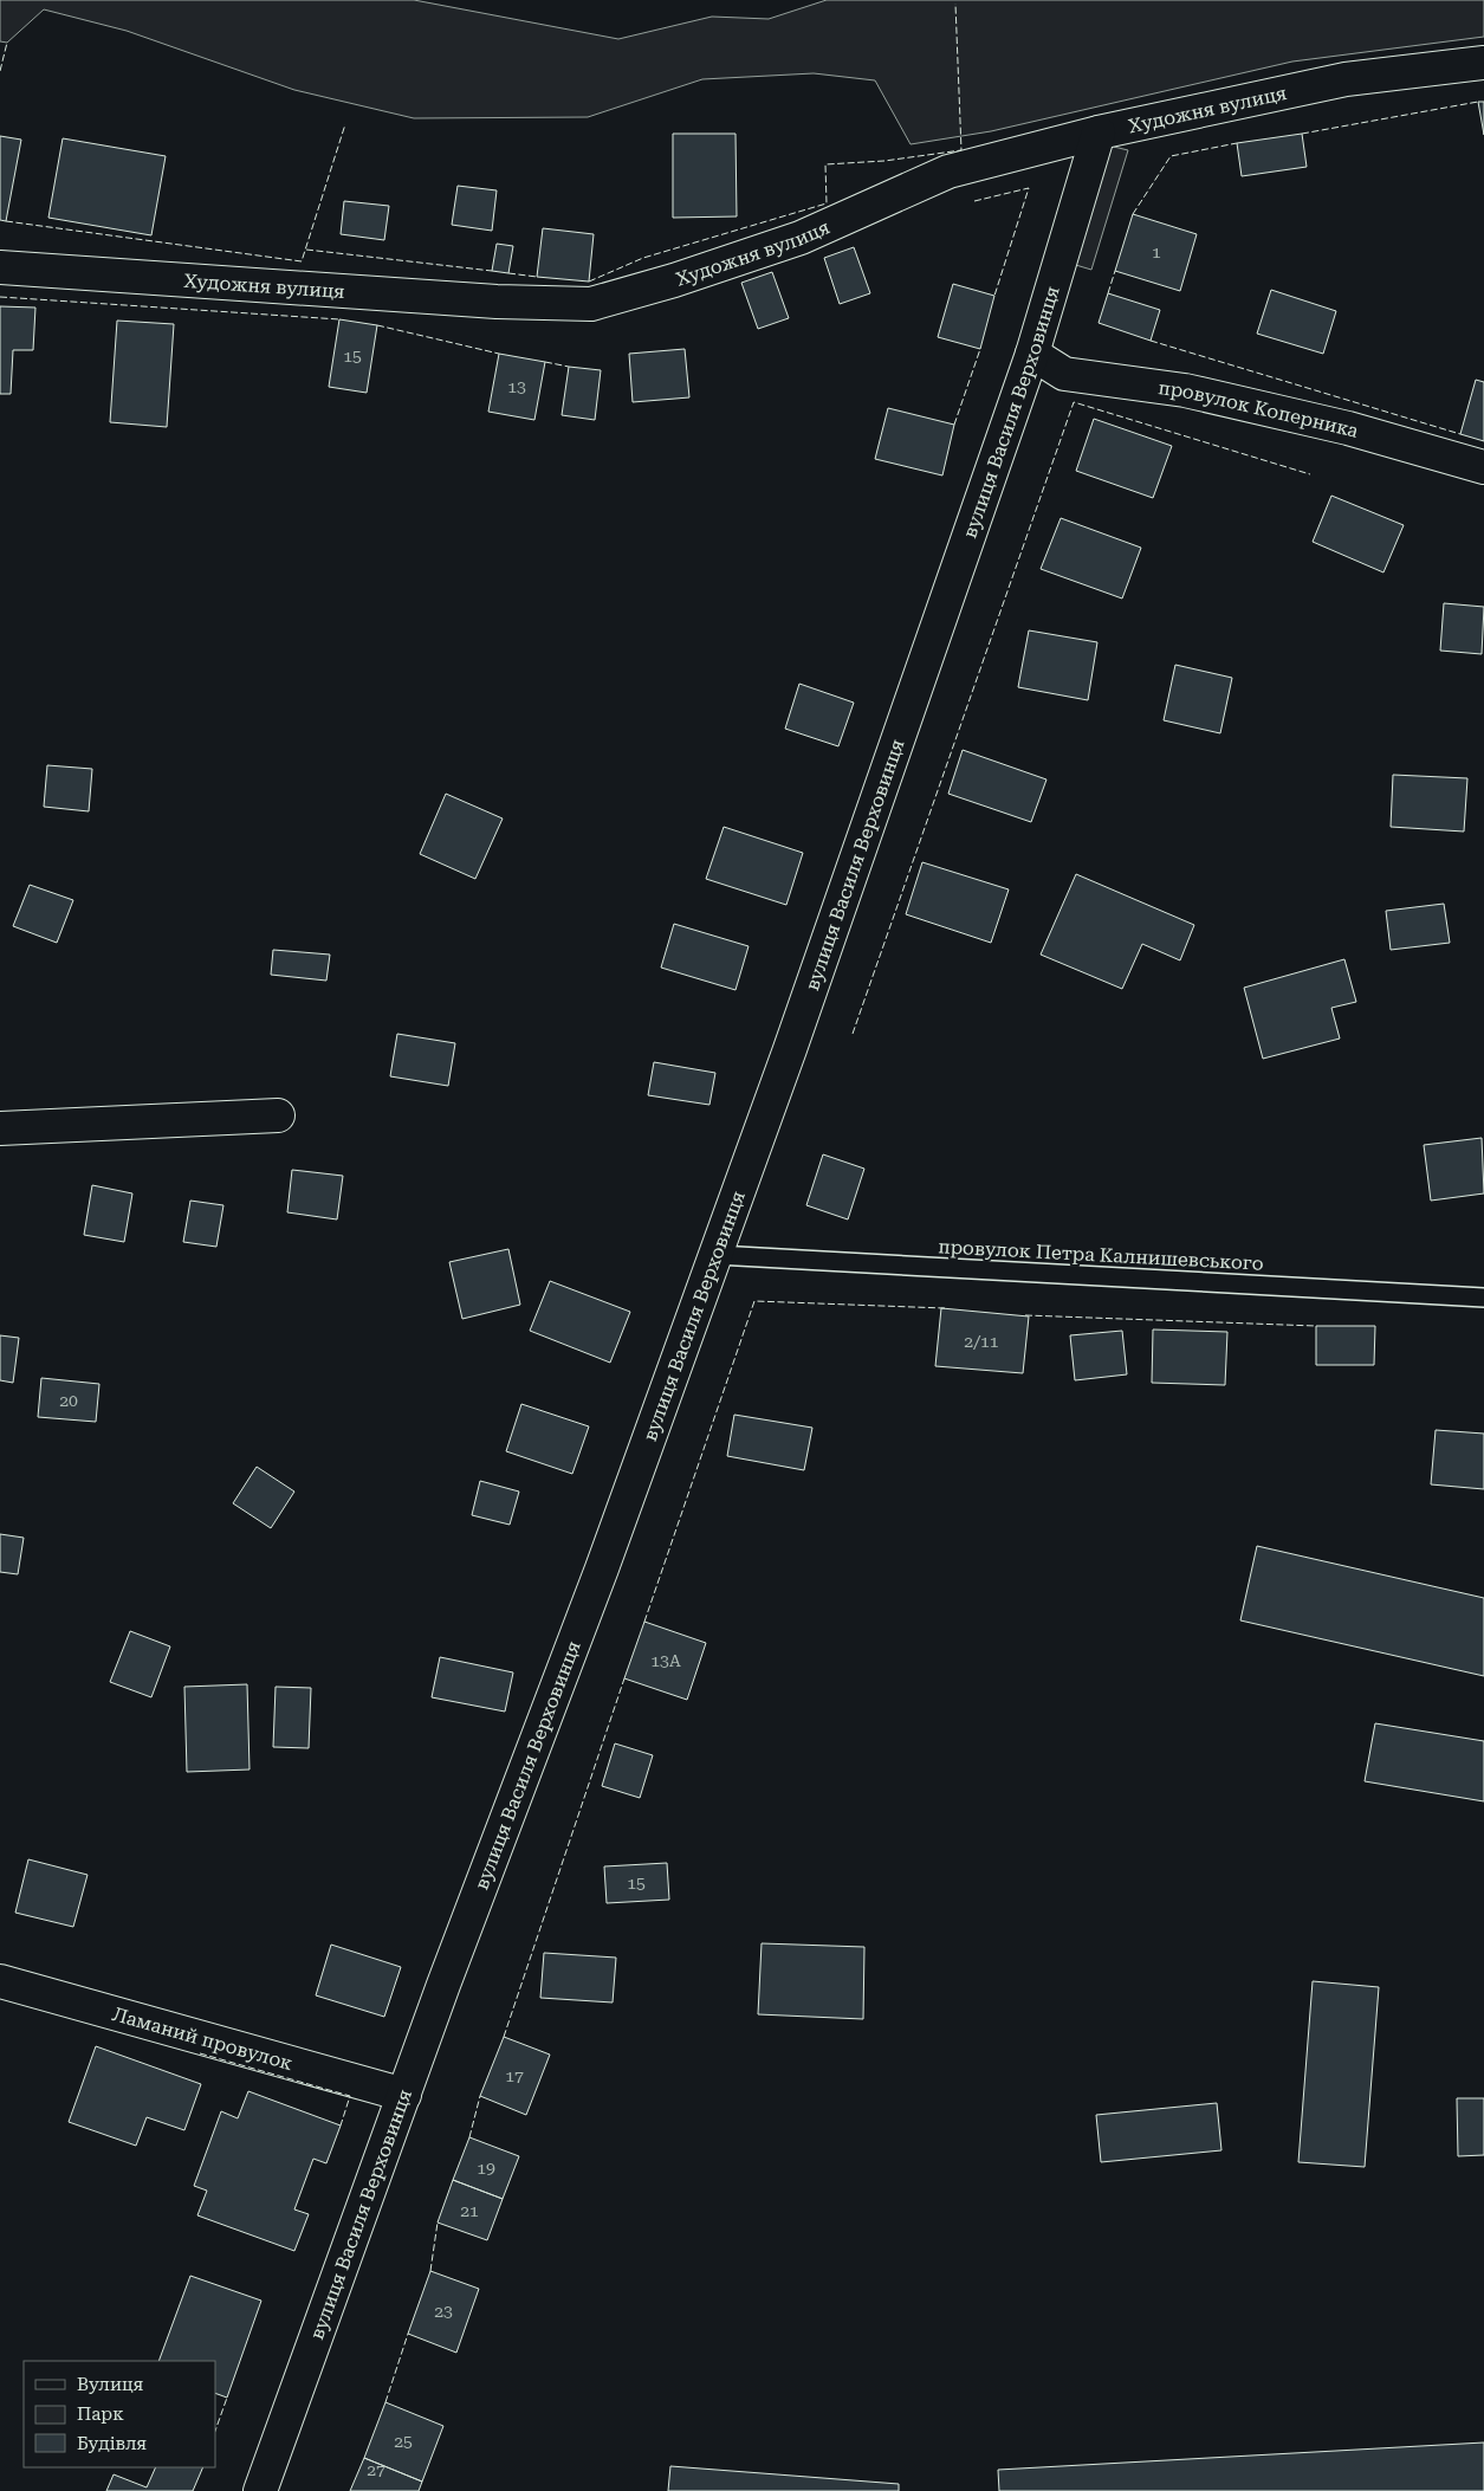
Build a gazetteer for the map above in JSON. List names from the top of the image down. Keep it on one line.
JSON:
{"streets":{"street":["Художня вулиця","провулок Коперника","вулиця Василя Верховинця","Ламаний провулок"],"lane":["провулок Петра Калнишевського"]},"crossings":[["Художня вулиця","вулиця Василя Верховинця"],["провулок Коперника","вулиця Василя Верховинця"],["вулиця Василя Верховинця","провулок Петра Калнишевського"],["вулиця Василя Верховинця","Ламаний провулок"]],"house_numbers":["1","15","13","2/11","20","13А","15","17","19","21","23","25","27"],"legend":["Вулиця","Парк","Будівля"]}
